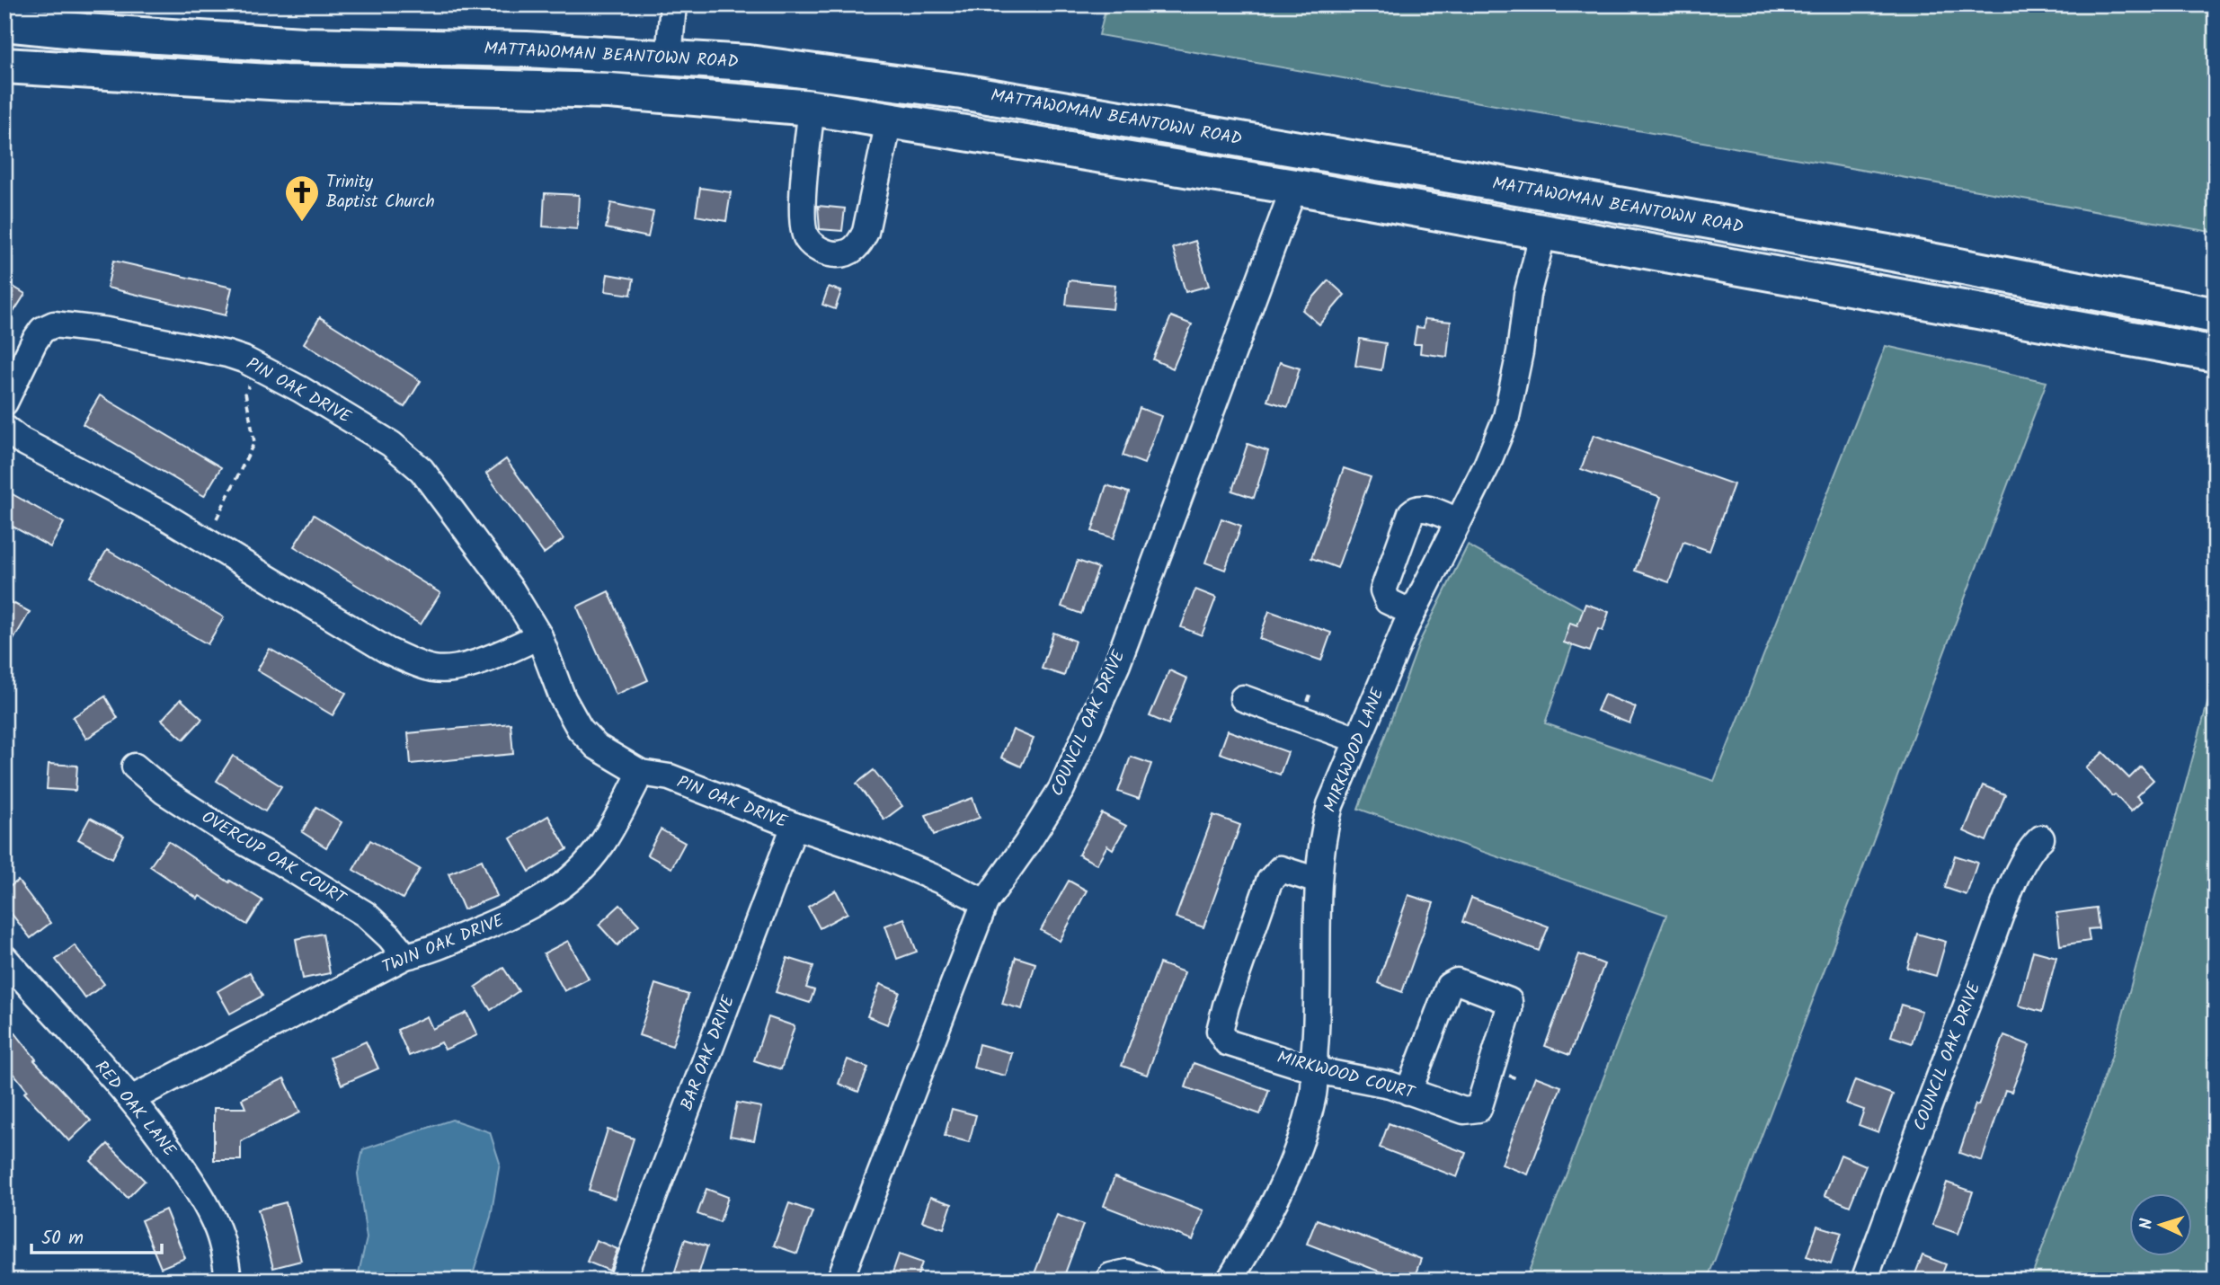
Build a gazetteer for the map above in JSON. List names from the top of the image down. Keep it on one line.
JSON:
{"streets":{"highway":["MATTAWOMAN BEANTOWN ROAD"],"street":["PIN OAK DRIVE","COUNCIL OAK DRIVE","MIRKWOOD LANE","OVERCUP OAK COURT","TWIN OAK DRIVE","BAR OAK DRIVE","MIRKWOOD COURT","RED OAK LANE"]},"crossings":[["MATTAWOMAN BEANTOWN ROAD","COUNCIL OAK DRIVE"],["MATTAWOMAN BEANTOWN ROAD","MIRKWOOD LANE"],["PIN OAK DRIVE","COUNCIL OAK DRIVE"],["PIN OAK DRIVE","TWIN OAK DRIVE"],["PIN OAK DRIVE","BAR OAK DRIVE"],["MIRKWOOD LANE","MIRKWOOD COURT"],["OVERCUP OAK COURT","TWIN OAK DRIVE"],["TWIN OAK DRIVE","RED OAK LANE"]],"places":{"church":["Trinity Baptist Church"]},"scale_bar":"50 m","north":"left"}
